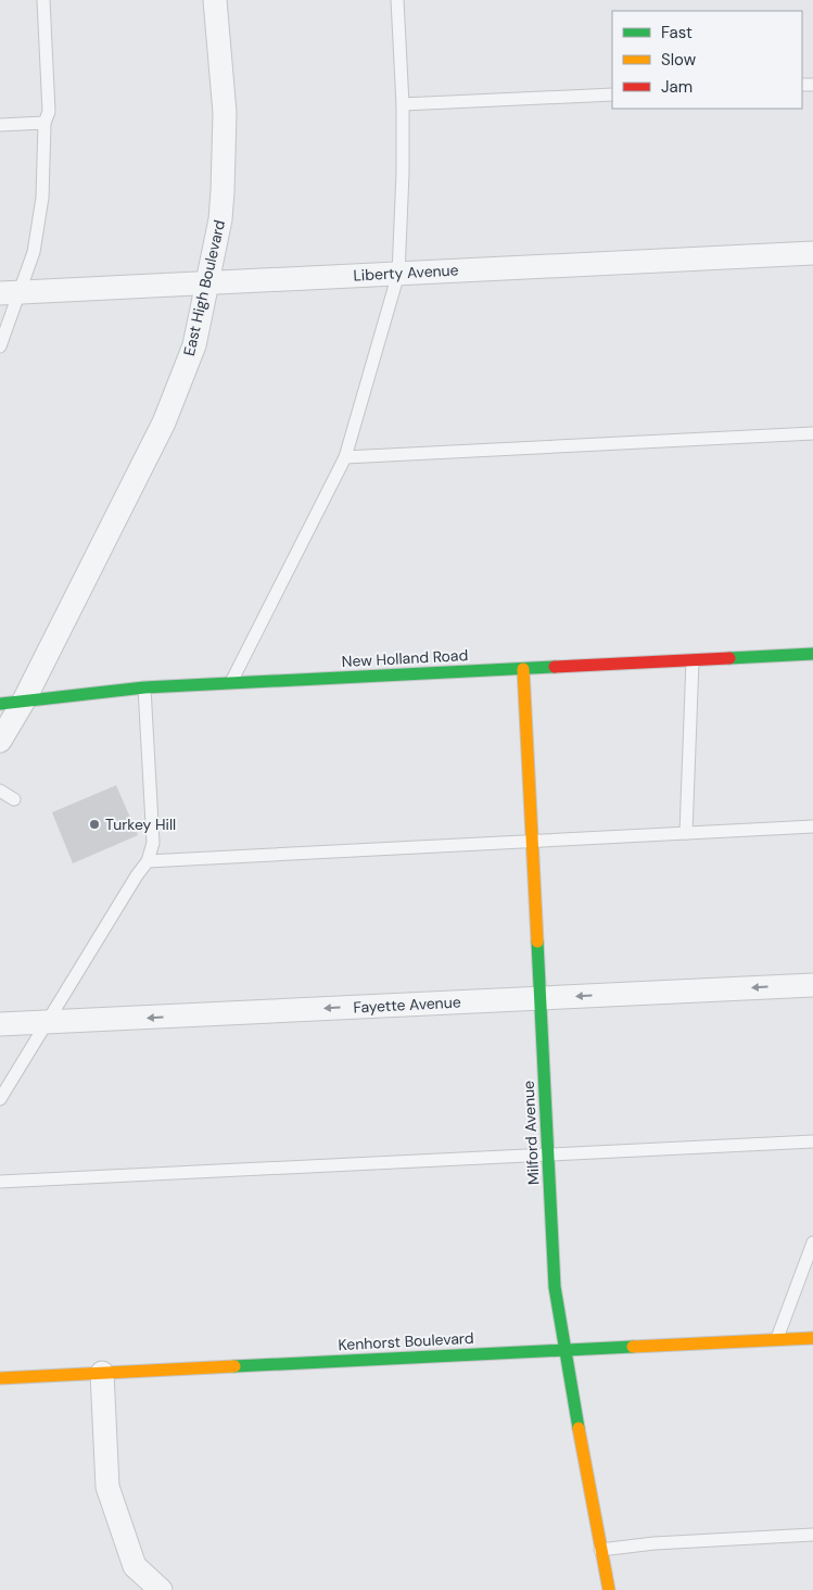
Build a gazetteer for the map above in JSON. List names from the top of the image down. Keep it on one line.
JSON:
{"streets":{"street":["Liberty Avenue","East High Boulevard","New Holland Road","Fayette Avenue","Milford Avenue","Kenhorst Boulevard"]},"crossings":[["Liberty Avenue","East High Boulevard"],["East High Boulevard","New Holland Road"],["New Holland Road","Milford Avenue"],["Fayette Avenue","Milford Avenue"],["Milford Avenue","Kenhorst Boulevard"]],"one_way":["Fayette Avenue"],"places":["Turkey Hill"],"legend":["Fast","Slow","Jam"]}
